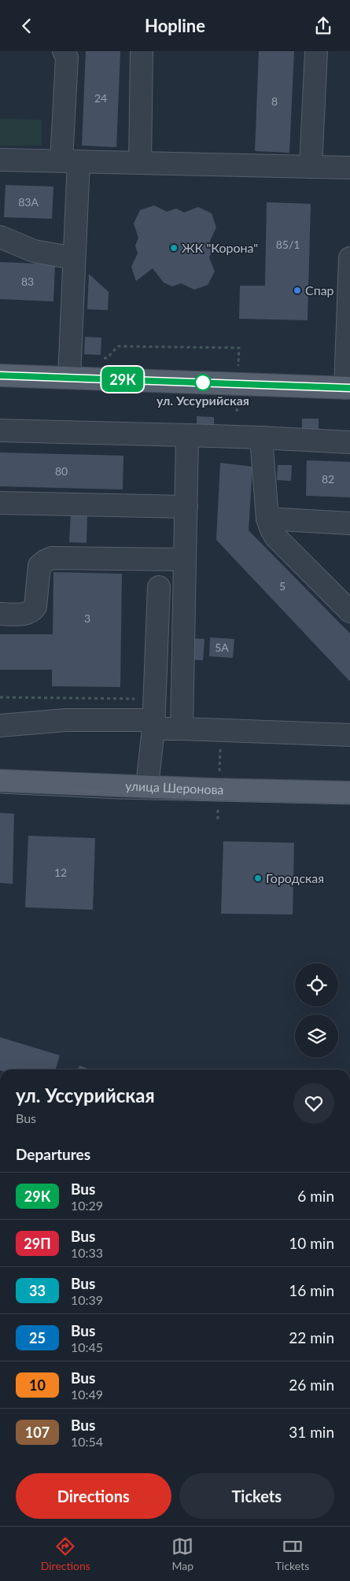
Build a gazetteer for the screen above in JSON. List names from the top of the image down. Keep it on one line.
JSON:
{"streets":{"main road":["улица Шеронова"]},"places":["ЖК \"Корона\"","Спар","ул. Уссурийская","Городская"],"lines":["bus line 29К"],"house_numbers":["24","8","83А","85/1","83","80","82","5","3","5А","12"],"page":{"header":"Hopline","on_map":"29К","heading":[["ул. Уссурийская","Bus"],"Departures"],"list":[{"mark":"29К","name":"Bus","note":"10:29","value":"6 min"},{"mark":"29П","name":"Bus","note":"10:33","value":"10 min"},{"mark":"33","name":"Bus","note":"10:39","value":"16 min"},{"mark":"25","name":"Bus","note":"10:45","value":"22 min"},{"mark":"10","name":"Bus","note":"10:49","value":"26 min"},{"mark":"107","name":"Bus","note":"10:54","value":"31 min"}],"buttons":["Directions","Tickets"],"tabs":["Directions","Map","Tickets"]}}
